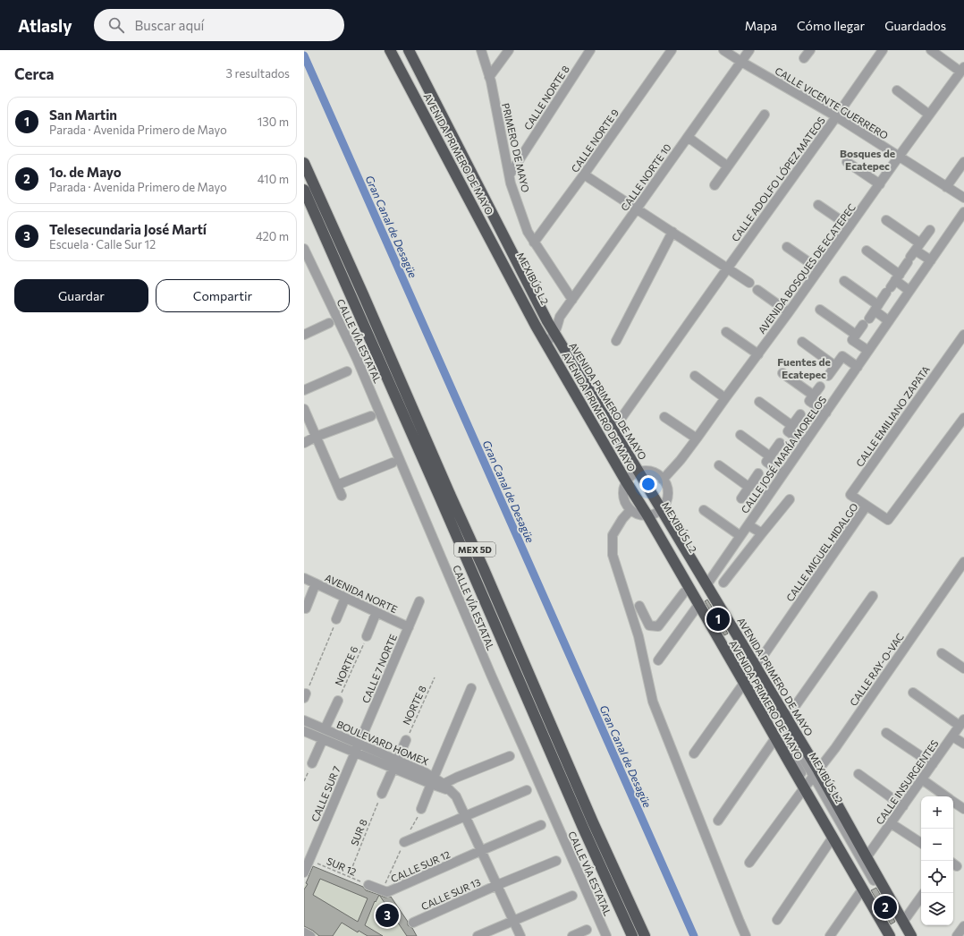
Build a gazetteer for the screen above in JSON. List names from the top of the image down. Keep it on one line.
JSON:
{"streets":{"highway":["AVENIDA PRIMERO DE MAYO","MEX 5D"],"street":["CALLE NORTE 8","CALLE VICENTE GUERRERO","CALLE NORTE 9","PRIMERO DE MAYO","CALLE NORTE 10","CALLE ADOLFO LÓPEZ MATEOS","AVENIDA BOSQUES DE ECATEPEC","MEXIBÚS L2","CALLE VÍA ESTATAL","CALLE EMILIANO ZAPATA","CALLE JOSÉ MARÍA MORELOS","CALLE MIGUEL HIDALGO","AVENIDA NORTE","CALLE 7 NORTE","CALLE RAY-O-VAC","BOULEVARD HOMEX","CALLE INSURGENTES","CALLE SUR 7","CALLE SUR 12","CALLE SUR 13"],"path":["NORTE 6","NORTE 8","SUR 8","SUR 12"]},"crossings":[["CALLE NORTE 8","PRIMERO DE MAYO"],["CALLE VICENTE GUERRERO","CALLE NORTE 10"],["CALLE VICENTE GUERRERO","CALLE ADOLFO LÓPEZ MATEOS"],["CALLE VICENTE GUERRERO","AVENIDA BOSQUES DE ECATEPEC"],["CALLE NORTE 9","PRIMERO DE MAYO"],["PRIMERO DE MAYO","CALLE NORTE 10"],["AVENIDA PRIMERO DE MAYO","CALLE NORTE 10"],["AVENIDA PRIMERO DE MAYO","CALLE ADOLFO LÓPEZ MATEOS"],["AVENIDA PRIMERO DE MAYO","AVENIDA BOSQUES DE ECATEPEC"],["AVENIDA PRIMERO DE MAYO","MEXIBÚS L2"],["AVENIDA PRIMERO DE MAYO","CALLE JOSÉ MARÍA MORELOS"],["AVENIDA PRIMERO DE MAYO","CALLE MIGUEL HIDALGO"],["AVENIDA PRIMERO DE MAYO","CALLE RAY-O-VAC"],["AVENIDA PRIMERO DE MAYO","CALLE INSURGENTES"],["AVENIDA BOSQUES DE ECATEPEC","MEXIBÚS L2"],["MEXIBÚS L2","CALLE MIGUEL HIDALGO"],["MEXIBÚS L2","CALLE RAY-O-VAC"],["CALLE EMILIANO ZAPATA","CALLE MIGUEL HIDALGO"],["AVENIDA NORTE","CALLE 7 NORTE"],["CALLE 7 NORTE","BOULEVARD HOMEX"],["CALLE 7 NORTE","CALLE SUR 7"],["BOULEVARD HOMEX","CALLE SUR 7"],["CALLE SUR 7","SUR 12"],["SUR 8","SUR 12"],["SUR 12","CALLE SUR 12"]],"districts":["Bosques de Ecatepec","Fuentes de Ecatepec"],"water":["Gran Canal de Desagüe"],"page":{"header":"Atlasly","search":"Buscar aquí","nav":["Mapa","Cómo llegar","Guardados"],"heading":["Cerca","3 resultados"],"list":[{"mark":"1","name":"San Martin","note":"Parada · Avenida Primero de Mayo","value":"130 m"},{"mark":"2","name":"1o. de Mayo","note":"Parada · Avenida Primero de Mayo","value":"410 m"},{"mark":"3","name":"Telesecundaria José Martí","note":"Escuela · Calle Sur 12","value":"420 m"}],"buttons":["Guardar","Compartir"],"pins":["1","2","3"],"map_buttons":["+","−"]}}
